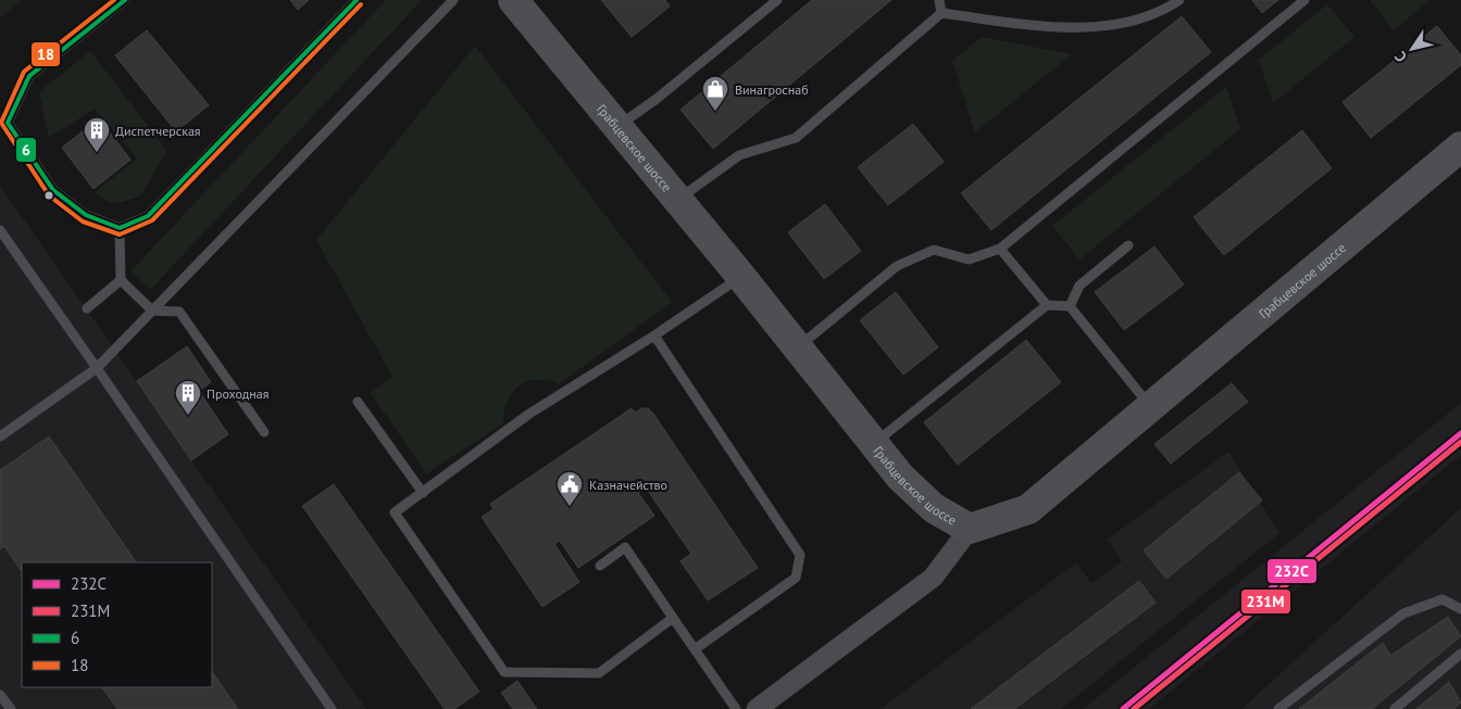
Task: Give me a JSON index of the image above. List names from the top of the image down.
{
  "streets": {
    "main road": ["Грабцевское шоссе"]
  },
  "places": {
    "shop": ["Винагроснаб"],
    "building": ["Диспетчерская", "Проходная"],
    "public building": ["Казначейство"]
  },
  "lines": [
    "transit line 6",
    "transit line 18",
    "transit line 232C",
    "transit line 231М"
  ],
  "legend": [
    "232C",
    "231М",
    "6",
    "18"
  ],
  "north": "bottom left"
}
